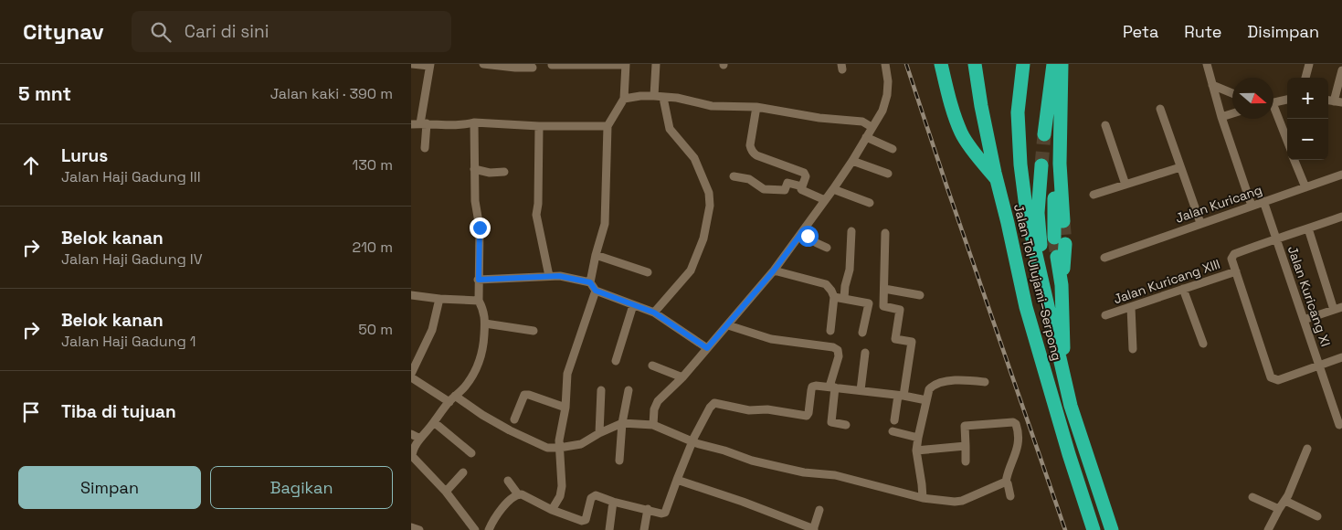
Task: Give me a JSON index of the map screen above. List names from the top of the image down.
{
  "streets": {
    "highway": ["Jalan Tol Ulujami–Serpong"],
    "street": ["Jalan Kuricang", "Jalan Kuricang XIII", "Jalan Kuricang XI"]
  },
  "crossings": [
    ["Jalan Kuricang", "Jalan Kuricang XI"]
  ],
  "north": "right",
  "page": {
    "header": "Citynav",
    "search": "Cari di sini",
    "nav": ["Peta", "Rute", "Disimpan"],
    "heading": ["5 mnt", "Jalan kaki · 390 m"],
    "map_buttons": ["+", "−"],
    "list": [
      ["Lurus", "Jalan Haji Gadung III", "130 m"],
      ["Belok kanan", "Jalan Haji Gadung IV", "210 m"],
      ["Belok kanan", "Jalan Haji Gadung 1", "50 m"],
      "Tiba di tujuan"
    ],
    "buttons": ["Simpan", "Bagikan"]
  }
}
